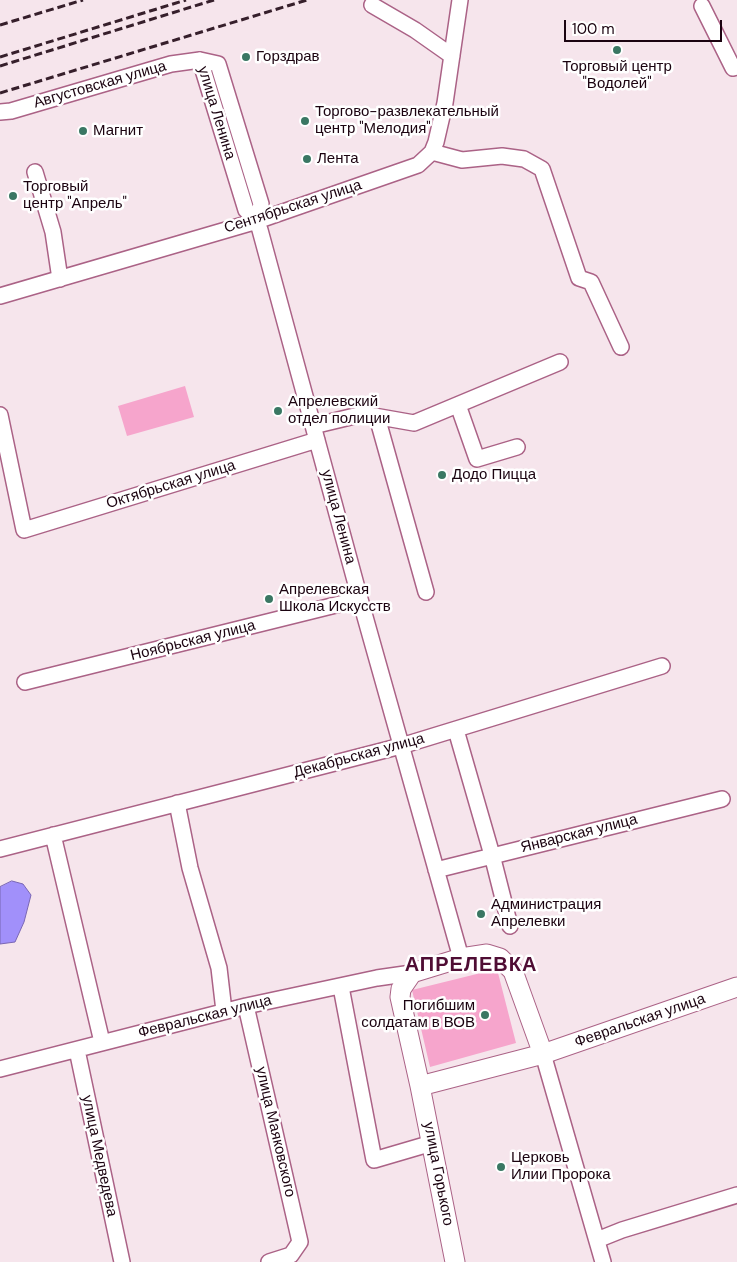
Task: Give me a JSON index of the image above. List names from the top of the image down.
{
  "streets": {
    "main road": ["Февральская улица", "улица Горького"],
    "street": [
      "Августовская улица",
      "улица Ленина",
      "Сентябрьская улица",
      "Октябрьская улица",
      "Ноябрьская улица",
      "Декабрьская улица",
      "Январская улица",
      "улица Маяковского",
      "улица Медведева"
    ]
  },
  "crossings": [
    ["Августовская улица", "улица Ленина"],
    ["улица Ленина", "Сентябрьская улица"],
    ["улица Ленина", "Октябрьская улица"],
    ["улица Ленина", "Ноябрьская улица"],
    ["улица Ленина", "Декабрьская улица"],
    ["улица Ленина", "Январская улица"],
    ["Февральская улица", "улица Маяковского"],
    ["Февральская улица", "улица Медведева"],
    ["Февральская улица", "улица Горького"]
  ],
  "districts": ["АПРЕЛЕВКА"],
  "places": [
    "Торговый центр \"Водолей\"",
    "Горздрав",
    "Торгово-развлекательный центр \"Мелодия\"",
    "Магнит",
    "Лента",
    "Торговый центр \"Апрель\"",
    "Апрелевский отдел полиции",
    "Додо Пицца",
    "Апрелевская Школа Искусств",
    "Администрация Апрелевки",
    "Погибшим солдатам в ВОВ",
    "Церковь Илии Пророка"
  ],
  "scale_bar": "100 m"
}
